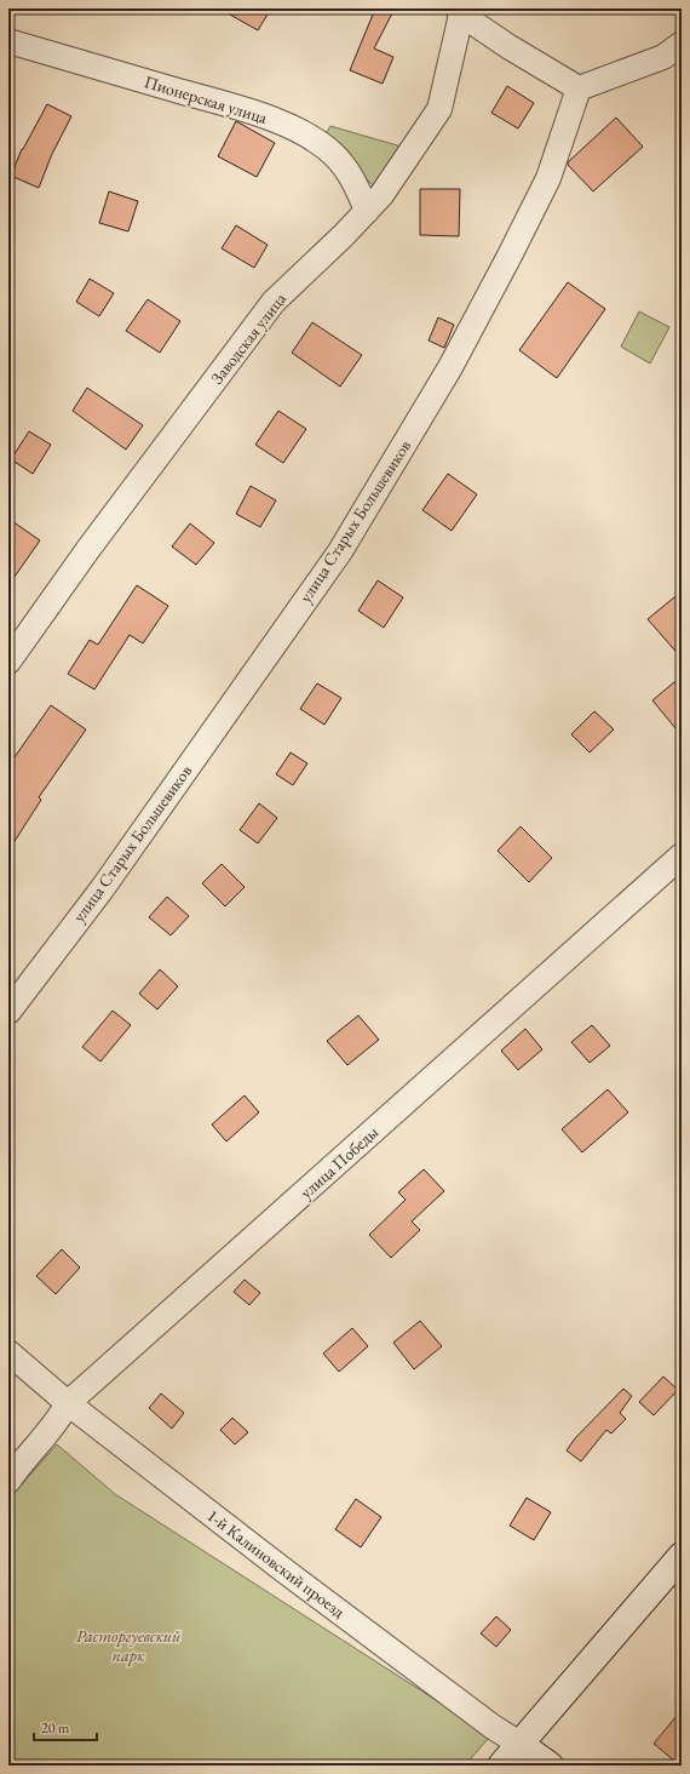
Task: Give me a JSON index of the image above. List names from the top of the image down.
{
  "streets": {
    "street": [
      "Пионерская улица",
      "Заводская улица",
      "улица Старых Большевиков",
      "улица Победы",
      "1-й Калиновский проезд"
    ]
  },
  "crossings": [
    ["Пионерская улица", "Заводская улица"],
    ["улица Победы", "1-й Калиновский проезд"]
  ],
  "parks": ["Расторгуевский парк"],
  "scale_bar": "20 m"
}
